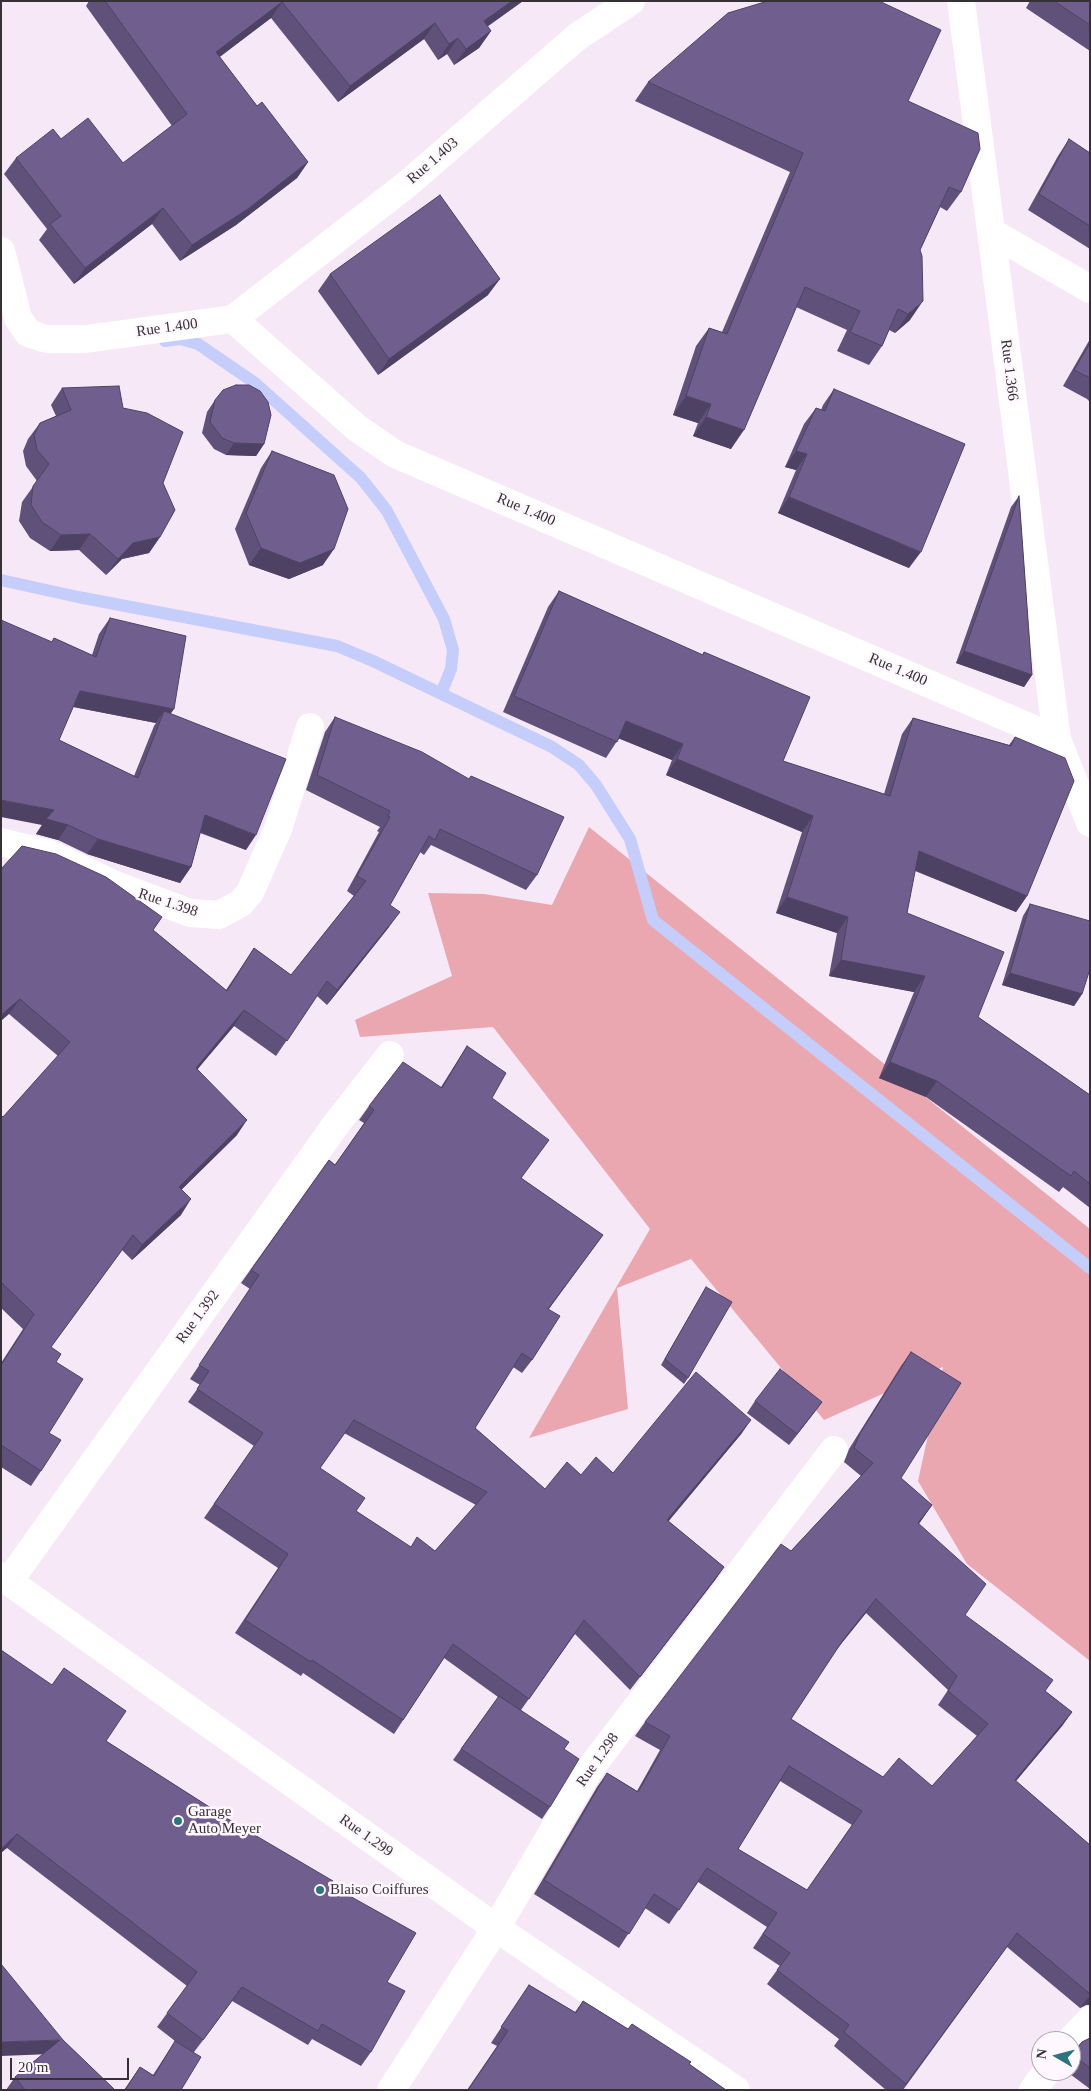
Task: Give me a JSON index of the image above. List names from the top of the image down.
{
  "streets": {
    "street": [
      "Rue 1.403",
      "Rue 1.400",
      "Rue 1.366",
      "Rue 1.398",
      "Rue 1.392",
      "Rue 1.298",
      "Rue 1.299"
    ]
  },
  "crossings": [
    ["Rue 1.403", "Rue 1.400"],
    ["Rue 1.400", "Rue 1.366"],
    ["Rue 1.392", "Rue 1.299"],
    ["Rue 1.298", "Rue 1.299"]
  ],
  "places": ["Garage Auto Meyer", "Blaiso Coiffures"],
  "scale_bar": "20 m",
  "north": "left"
}
